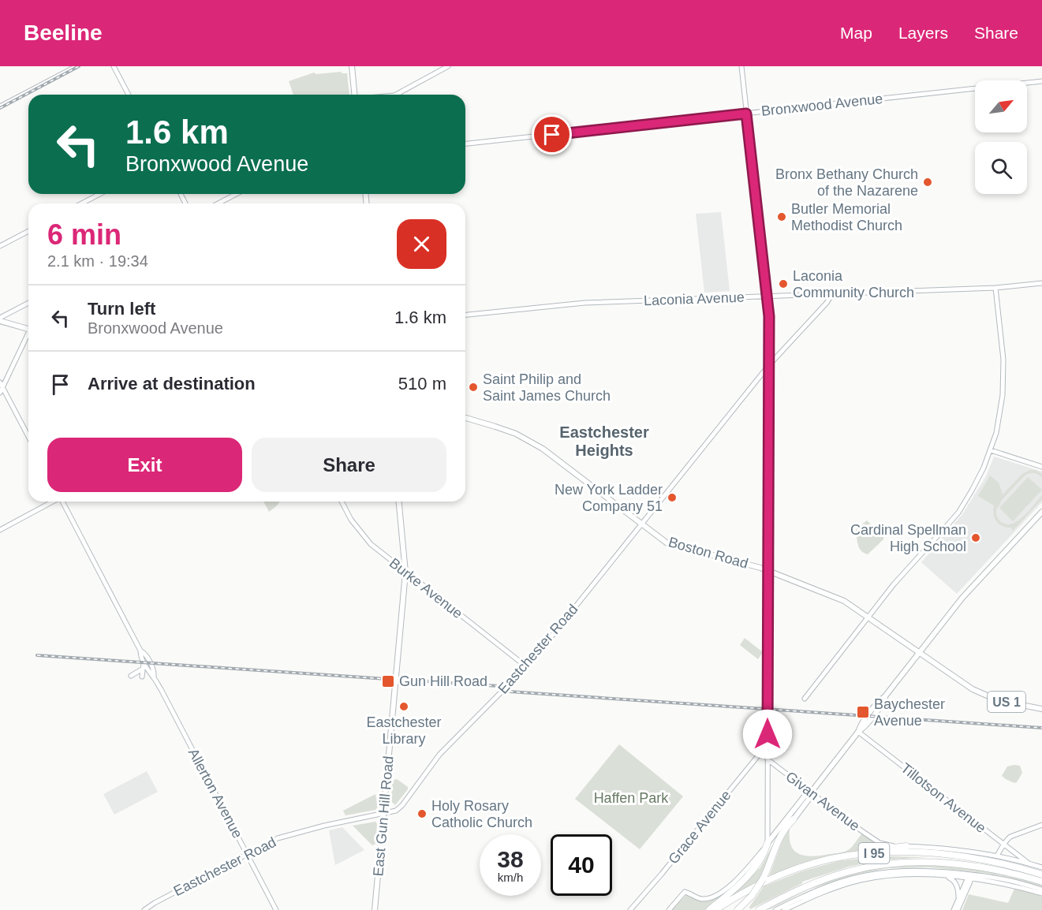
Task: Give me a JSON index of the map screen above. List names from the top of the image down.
{
  "streets": {
    "highway": ["I 95"],
    "main road": ["Boston Road", "US 1", "East Gun Hill Road"],
    "street": [
      "Bronxwood Avenue",
      "Laconia Avenue",
      "Burke Avenue",
      "Eastchester Road",
      "Allerton Avenue",
      "Tillotson Avenue",
      "Givan Avenue",
      "Grace Avenue"
    ]
  },
  "crossings": [
    ["Laconia Avenue", "Eastchester Road"],
    ["Boston Road", "Eastchester Road"],
    ["Burke Avenue", "Eastchester Road"],
    ["Burke Avenue", "East Gun Hill Road"],
    ["Eastchester Road", "Allerton Avenue"],
    ["Eastchester Road", "East Gun Hill Road"],
    ["Tillotson Avenue", "Givan Avenue"]
  ],
  "districts": ["Eastchester Heights"],
  "parks": ["Haffen Park"],
  "places": {
    "other": [
      "Bronx Bethany Church of the Nazarene",
      "Butler Memorial Methodist Church",
      "Laconia Community Church",
      "Saint Philip and Saint James Church",
      "New York Ladder Company 51",
      "Cardinal Spellman High School",
      "Eastchester Library",
      "Holy Rosary Catholic Church"
    ],
    "transit": ["Gun Hill Road", "Baychester Avenue"]
  },
  "north": "top right",
  "page": {
    "header": "Beeline",
    "nav": ["Map", "Layers", "Share"],
    "turn": ["1.6 km", "Bronxwood Avenue"],
    "heading": ["6 min", "2.1 km · 19:34"],
    "list": [
      {
        "name": "Turn left",
        "note": "Bronxwood Avenue",
        "value": "1.6 km"
      },
      {
        "name": "Arrive at destination",
        "value": "510 m"
      }
    ],
    "buttons": ["Exit", "Share"],
    "speed": "38 km/h",
    "limit": "40"
  }
}
